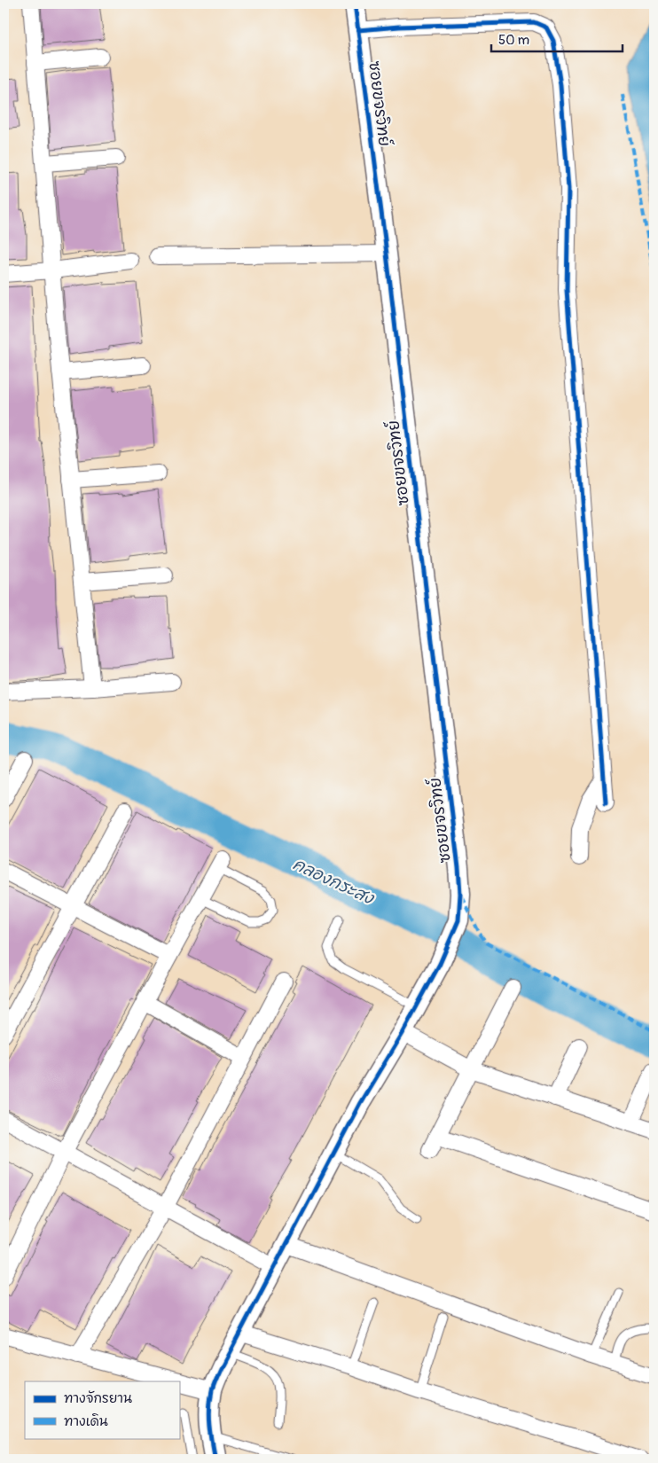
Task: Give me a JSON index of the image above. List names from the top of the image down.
{
  "streets": {
    "street": ["ซอยขจรวิทย์"]
  },
  "water": ["คลองกระสง"],
  "legend": ["ทางจักรยาน", "ทางเดิน"],
  "scale_bar": "50 m"
}
